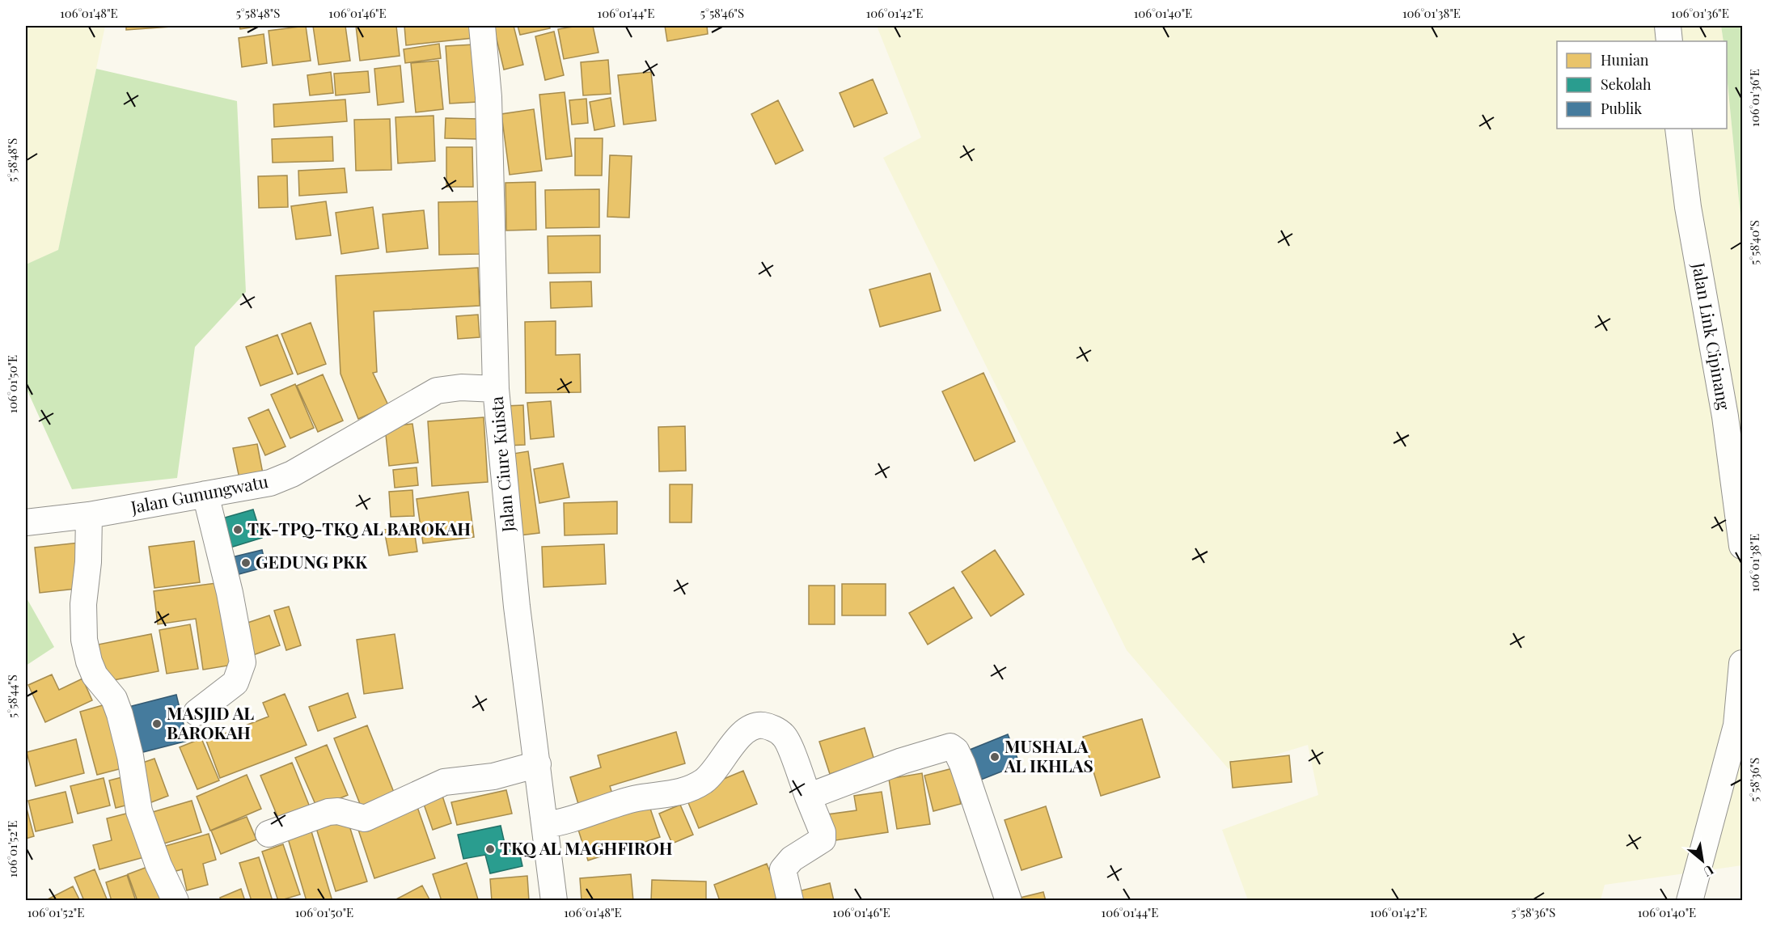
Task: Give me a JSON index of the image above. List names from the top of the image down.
{
  "streets": {
    "street": ["Jalan Link Cipinang", "Jalan Ciure Kuista", "Jalan Gunungwatu"]
  },
  "crossings": [
    ["Jalan Ciure Kuista", "Jalan Gunungwatu"]
  ],
  "places": [
    "TK-TPQ-TKQ AL BAROKAH",
    "GEDUNG PKK",
    "MASJID AL BAROKAH",
    "MUSHALA AL IKHLAS",
    "TKQ AL MAGHFIROH"
  ],
  "legend": ["Hunian", "Sekolah", "Publik"],
  "north": "bottom right",
  "coordinates": [
    "106°01'48\"E",
    "5°58'48\"S",
    "106°01'46\"E",
    "106°01'44\"E",
    "5°58'46\"S",
    "106°01'42\"E",
    "106°01'40\"E",
    "106°01'38\"E",
    "106°01'36\"E",
    "5°58'40\"S",
    "106°01'50\"E",
    "5°58'44\"S",
    "5°58'36\"S",
    "106°01'52\"E"
  ]
}
